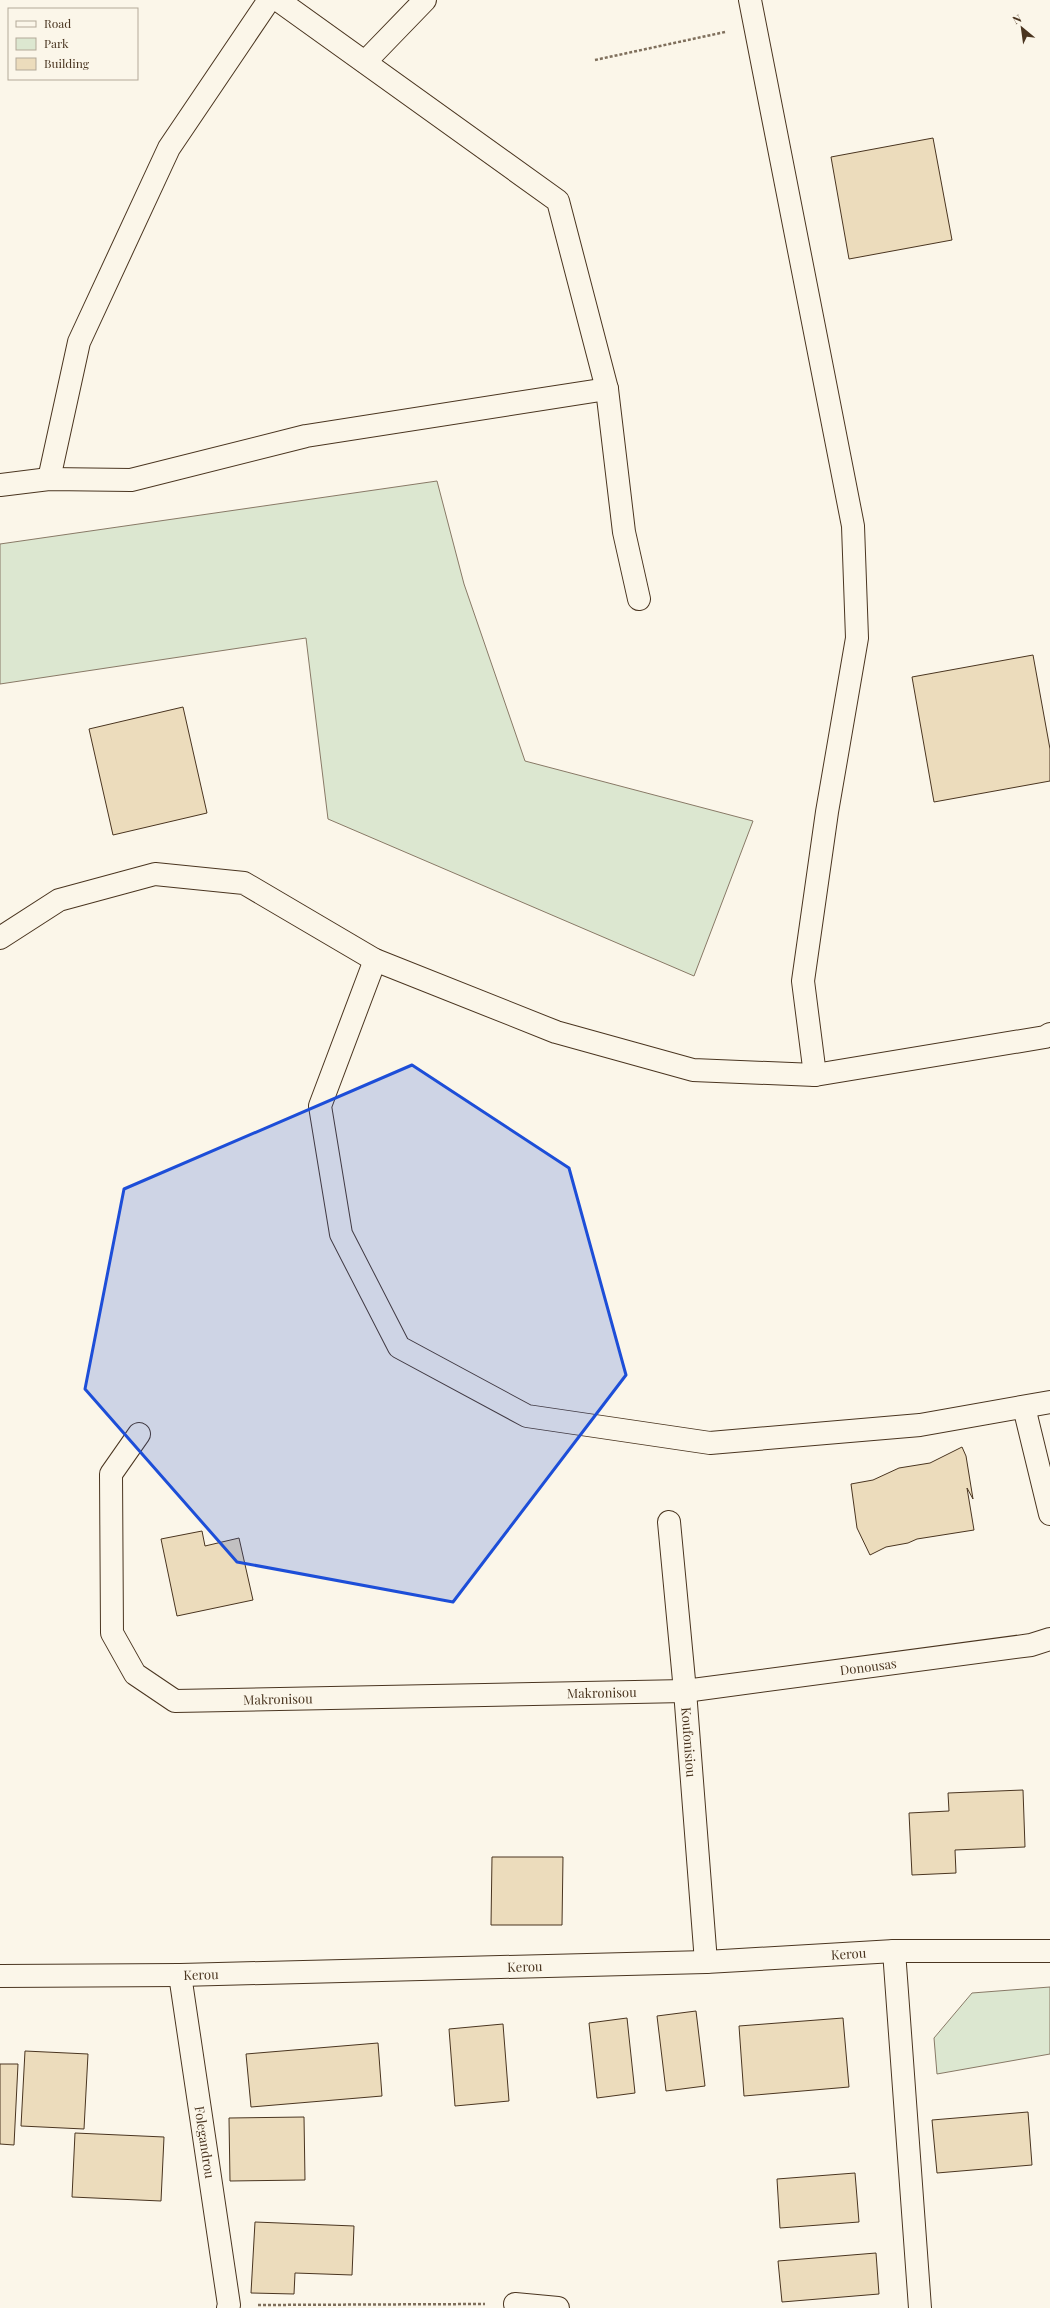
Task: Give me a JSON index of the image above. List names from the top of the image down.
{
  "streets": {
    "street": [
      "Donousas",
      "Makronisou",
      "Koufonisiou",
      "Kerou",
      "Folegandrou"
    ]
  },
  "crossings": [
    ["Donousas", "Makronisou"],
    ["Donousas", "Koufonisiou"],
    ["Makronisou", "Koufonisiou"],
    ["Koufonisiou", "Kerou"],
    ["Kerou", "Folegandrou"]
  ],
  "legend": ["Road", "Park", "Building"],
  "north": "top left"
}
